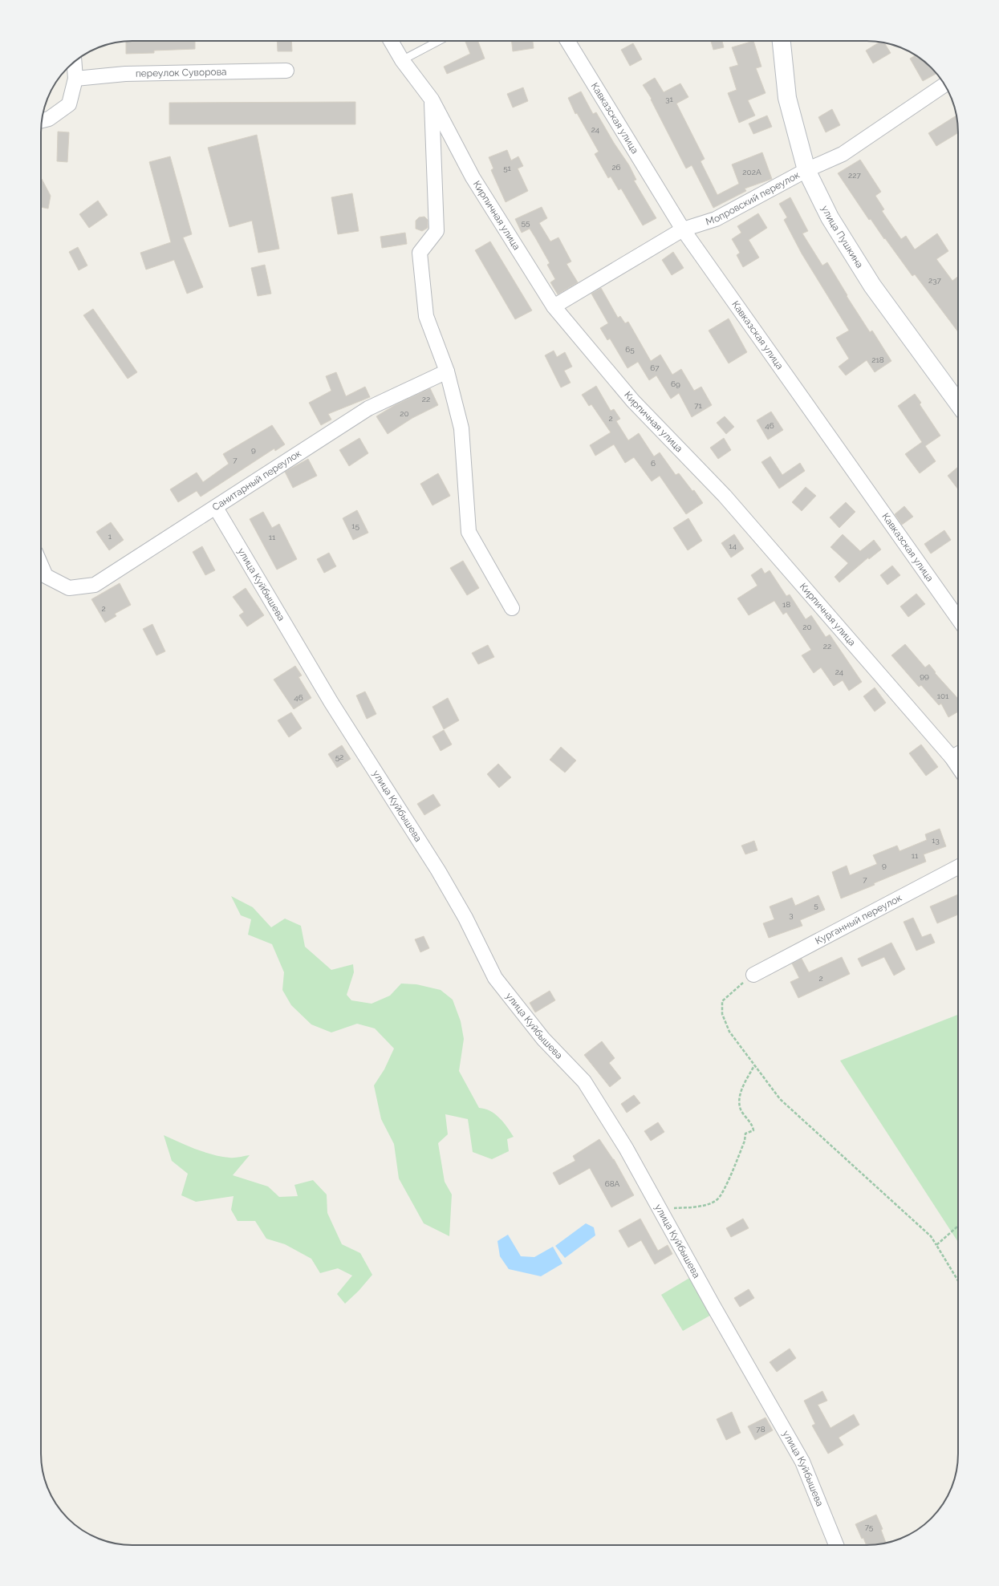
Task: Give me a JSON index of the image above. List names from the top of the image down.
{
  "streets": {
    "main road": ["улица Пушкина"],
    "street": [
      "переулок Суворова",
      "Кавказская улица",
      "Мопровский переулок",
      "Кирпичная улица",
      "Санитарный переулок",
      "улица Куйбышева",
      "Курганный переулок"
    ]
  },
  "crossings": [
    ["Кавказская улица", "Мопровский переулок"],
    ["Мопровский переулок", "Кирпичная улица"],
    ["Мопровский переулок", "улица Пушкина"],
    ["Санитарный переулок", "улица Куйбышева"]
  ],
  "house_numbers": [
    "31",
    "24",
    "26",
    "51",
    "202А",
    "227",
    "55",
    "237",
    "65",
    "218",
    "67",
    "69",
    "22",
    "71",
    "20",
    "2",
    "46",
    "9",
    "7",
    "6",
    "15",
    "1",
    "11",
    "14",
    "18",
    "2",
    "20",
    "22",
    "24",
    "99",
    "101",
    "46",
    "52",
    "13",
    "11",
    "9",
    "7",
    "5",
    "3",
    "2",
    "68А",
    "78",
    "75"
  ]
}
